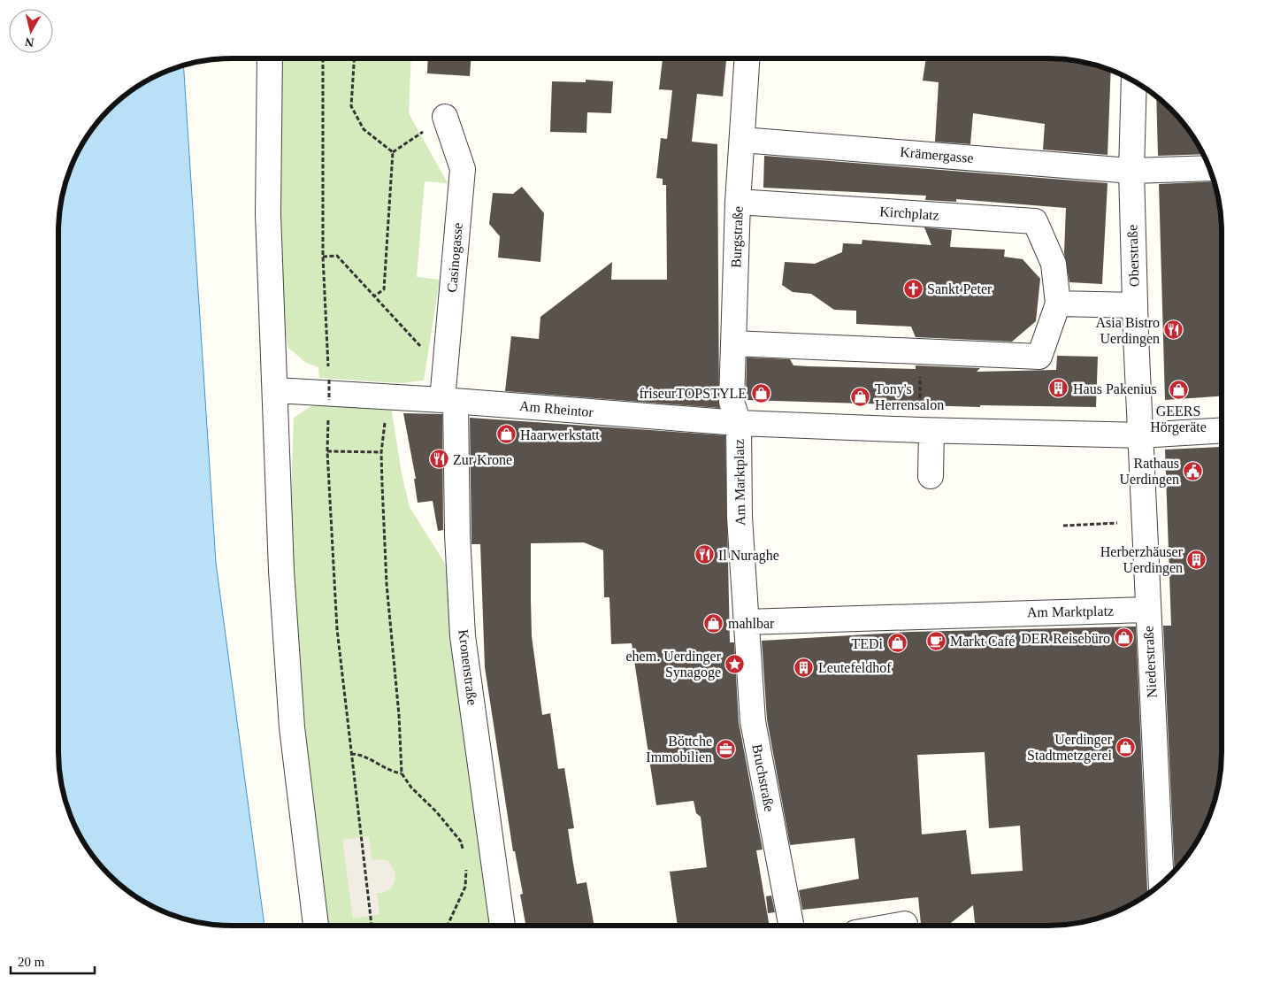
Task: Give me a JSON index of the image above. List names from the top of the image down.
{
  "streets": {
    "street": [
      "Krämergasse",
      "Kirchplatz",
      "Burgstraße",
      "Oberstraße",
      "Casinogasse",
      "Am Rheintor",
      "Am Marktplatz",
      "Niederstraße",
      "Kronenstraße",
      "Bruchstraße"
    ]
  },
  "crossings": [
    ["Krämergasse", "Burgstraße"],
    ["Krämergasse", "Oberstraße"],
    ["Kirchplatz", "Burgstraße"],
    ["Burgstraße", "Am Rheintor"],
    ["Burgstraße", "Am Marktplatz"],
    ["Oberstraße", "Am Marktplatz"],
    ["Oberstraße", "Niederstraße"],
    ["Casinogasse", "Am Rheintor"],
    ["Casinogasse", "Kronenstraße"],
    ["Am Rheintor", "Am Marktplatz"],
    ["Am Rheintor", "Kronenstraße"],
    ["Am Marktplatz", "Niederstraße"],
    ["Am Marktplatz", "Bruchstraße"]
  ],
  "places": {
    "church": ["Sankt Peter"],
    "restaurant": ["Asia Bistro Uerdingen", "Zur Krone", "Il Nuraghe"],
    "building": ["Haus Pakenius", "Herberzhäuser Uerdingen", "Leutefeldhof"],
    "shop": [
      "GEERS Hörgeräte",
      "friseurTOPSTYLE",
      "Tony's Herrensalon",
      "Haarwerkstatt",
      "mahlbar",
      "DER Reisebüro",
      "TEDi",
      "Uerdinger Stadtmetzgerei"
    ],
    "public building": ["Rathaus Uerdingen"],
    "cafe": ["Markt Café"],
    "place": ["ehem. Uerdinger Synagoge"],
    "office": ["Böttche Immobilien"]
  },
  "scale_bar": "20 m",
  "north": "bottom"
}
